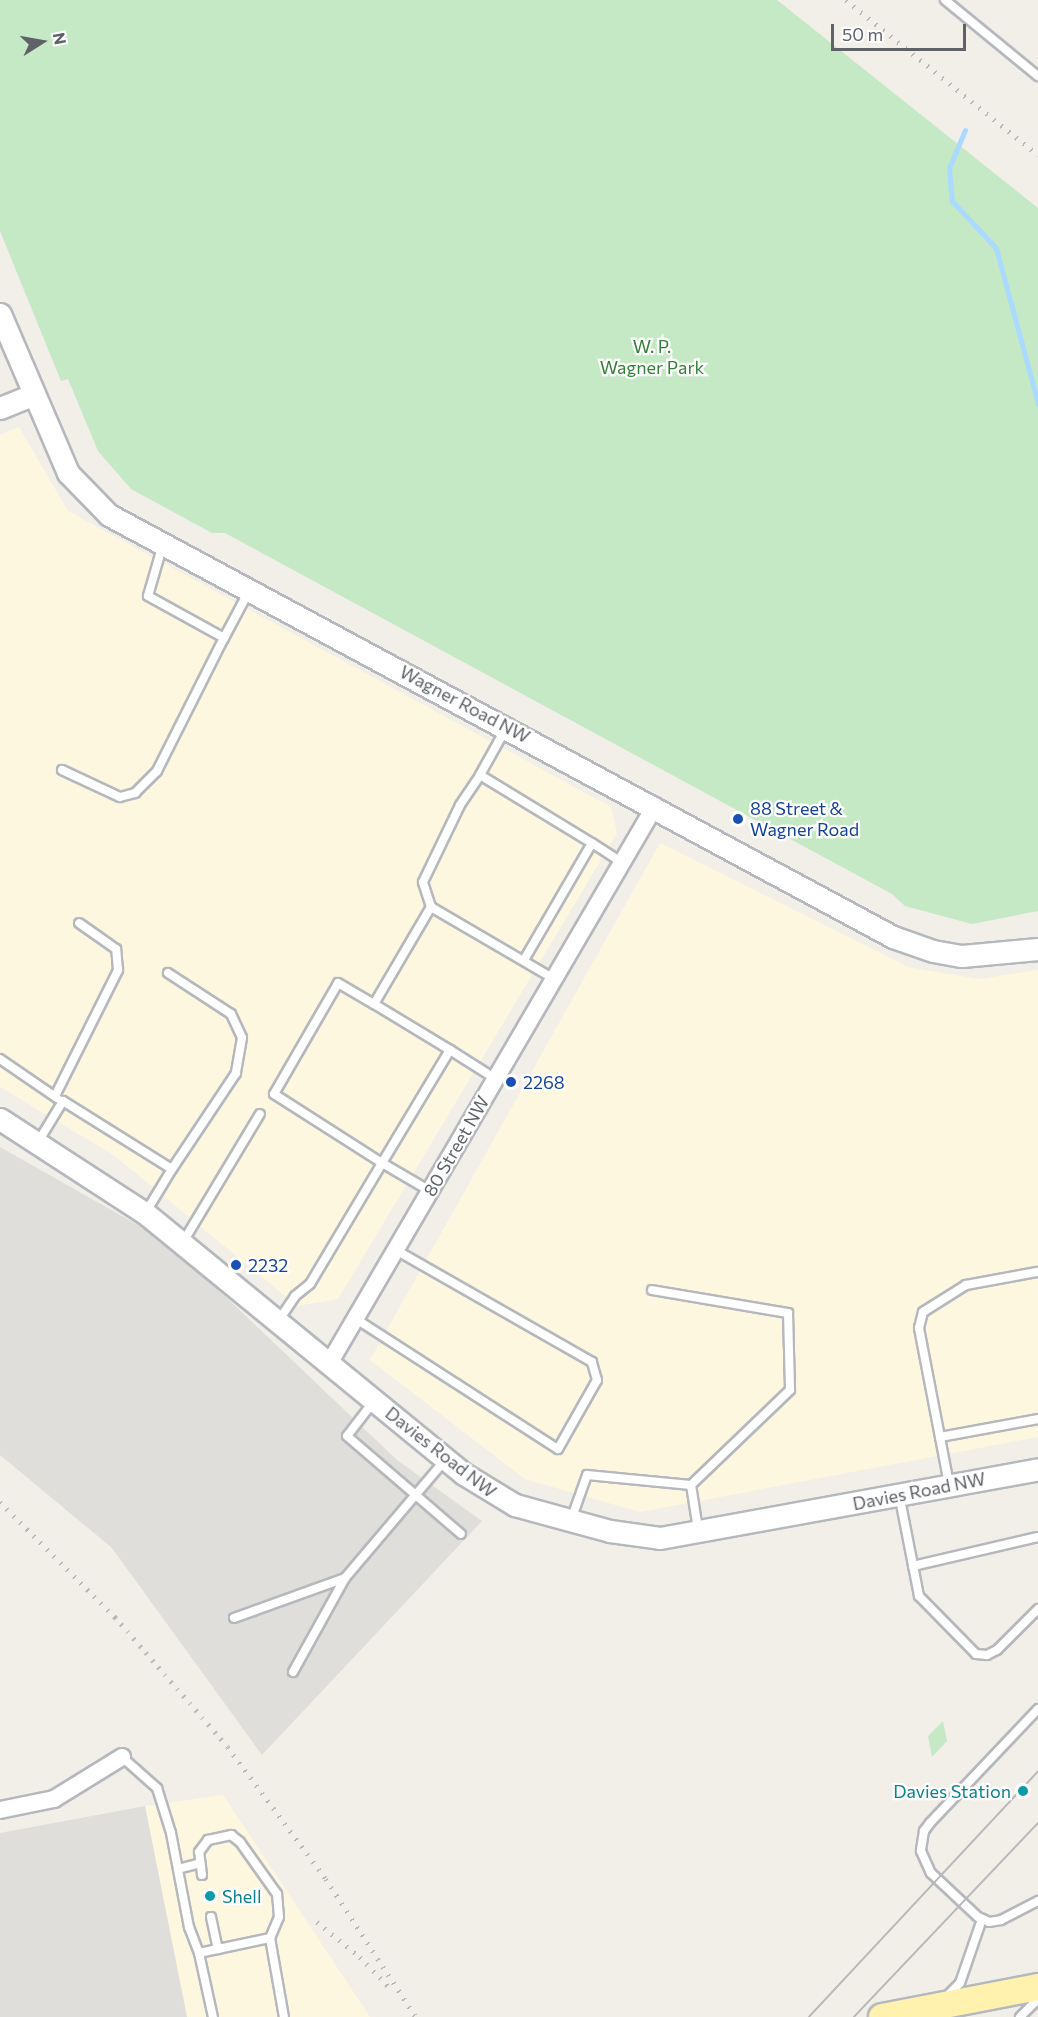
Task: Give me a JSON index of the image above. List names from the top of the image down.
{
  "streets": {
    "street": ["Wagner Road NW", "80 Street NW", "Davies Road NW"]
  },
  "crossings": [
    ["Wagner Road NW", "80 Street NW"],
    ["80 Street NW", "Davies Road NW"]
  ],
  "parks": ["W. P. Wagner Park"],
  "places": [
    "88 Street & Wagner Road",
    "2268",
    "2232",
    "Davies Station",
    "Shell"
  ],
  "scale_bar": "50 m",
  "north": "right"
}
